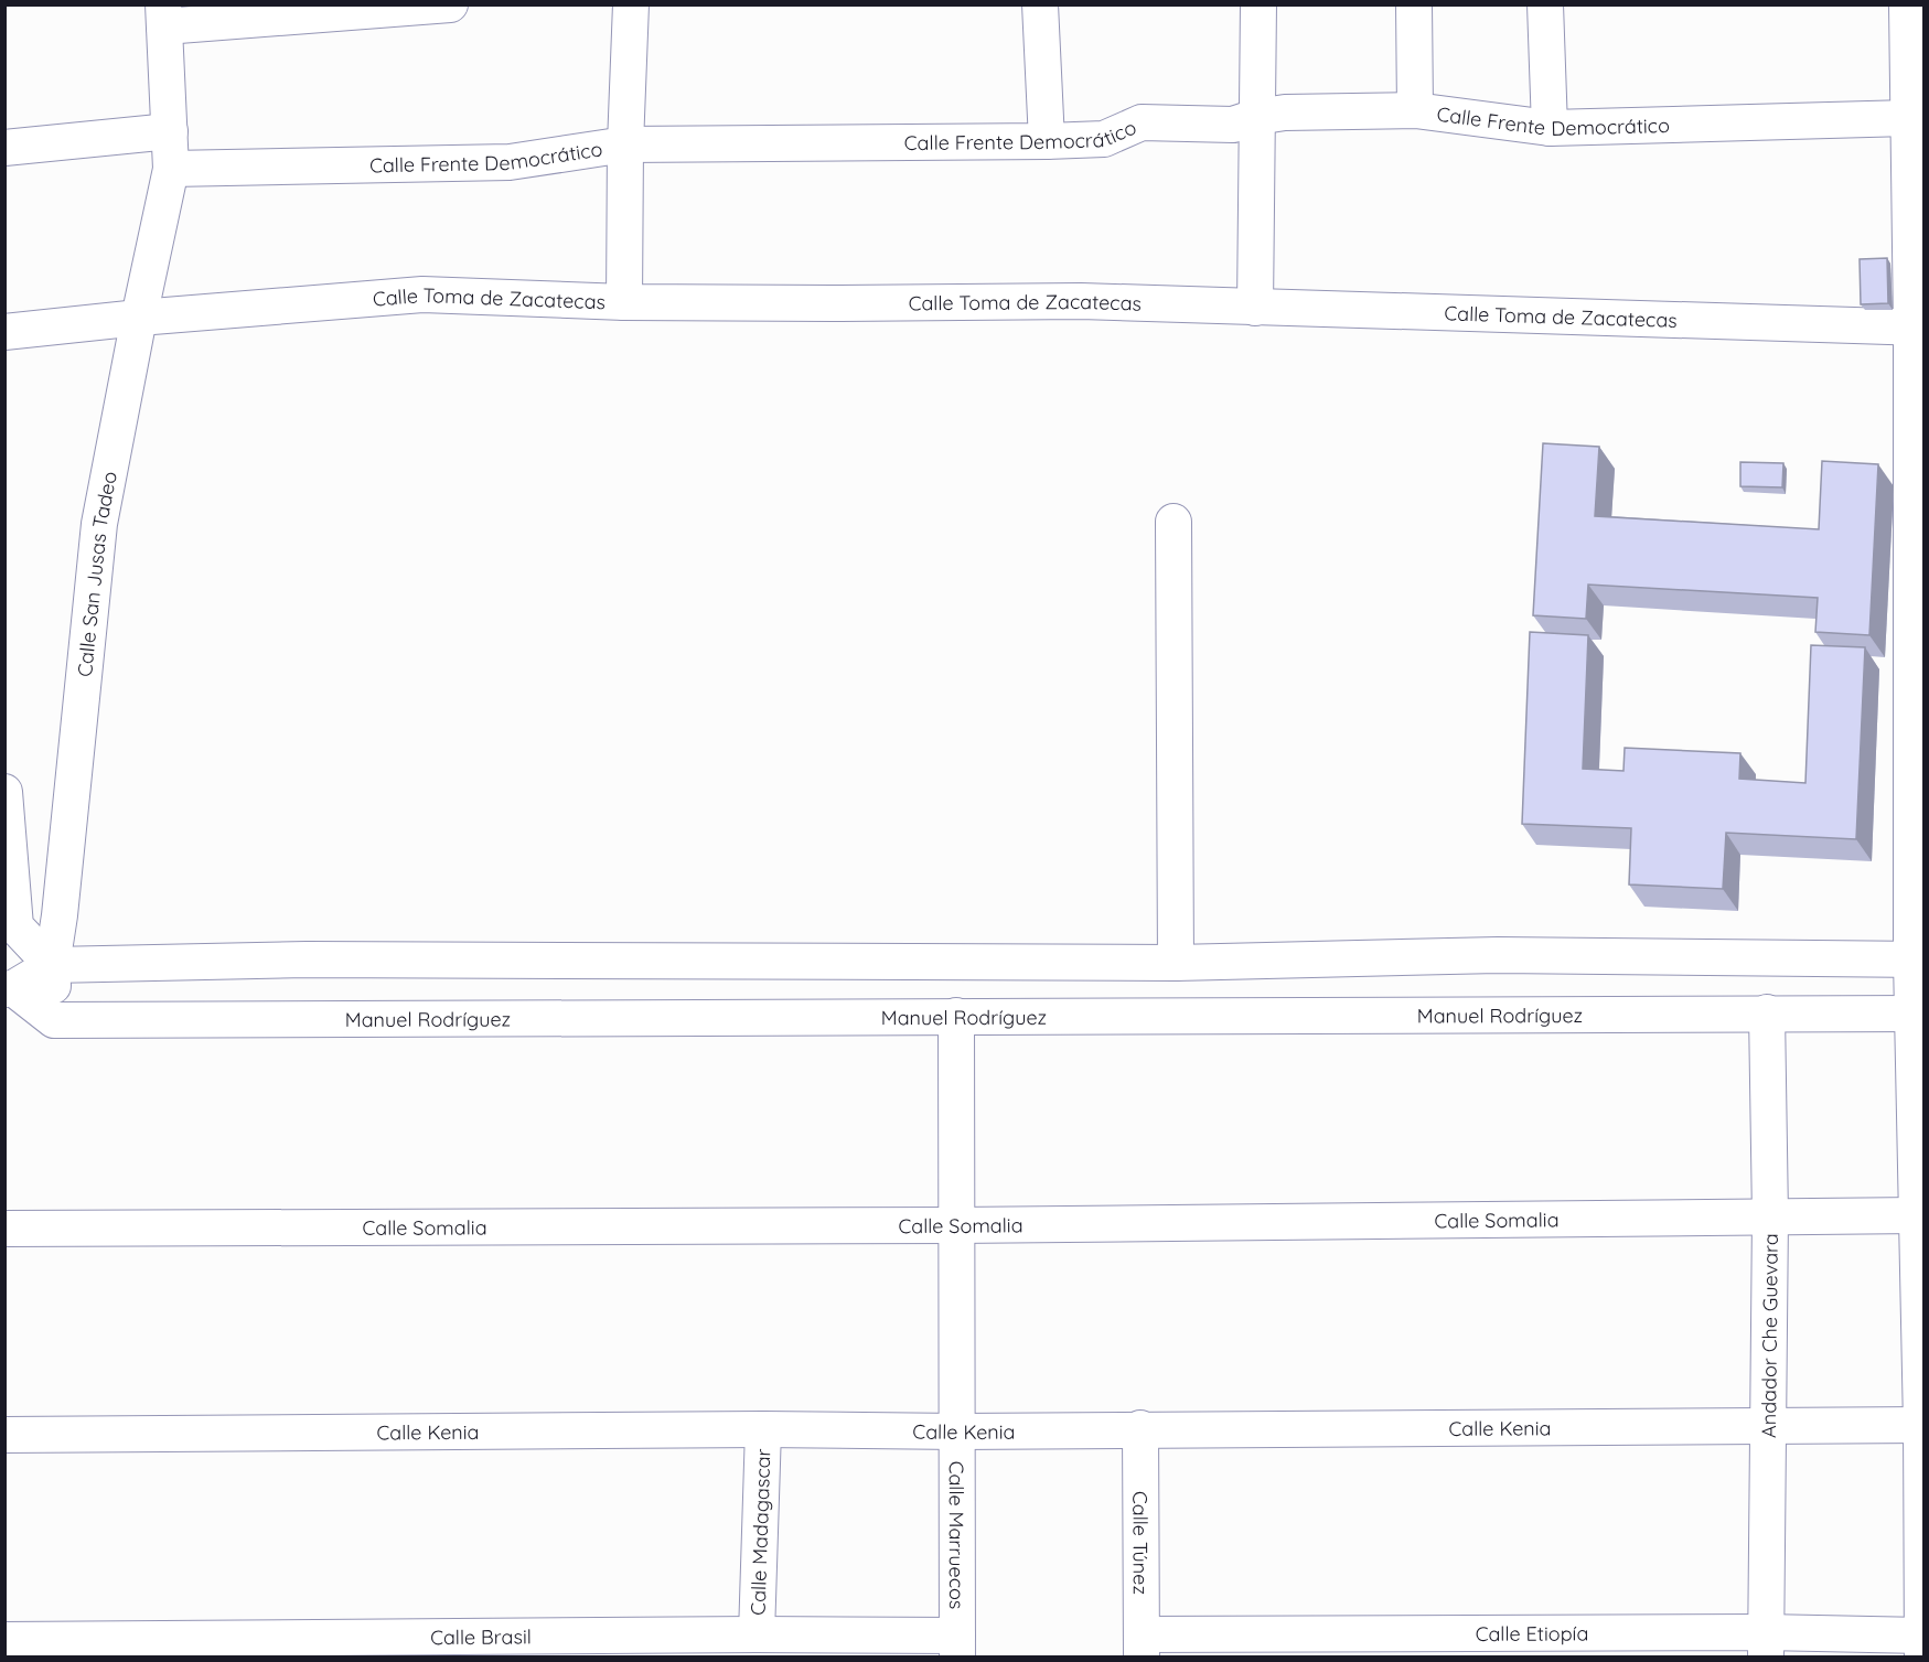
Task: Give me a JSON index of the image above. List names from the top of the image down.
{
  "streets": {
    "street": [
      "Calle Frente Democrático",
      "Calle Toma de Zacatecas",
      "Calle San Jusas Tadeo",
      "Manuel Rodríguez",
      "Calle Somalia",
      "Andador Che Guevara",
      "Calle Kenia",
      "Calle Madagascar",
      "Calle Marruecos",
      "Calle Túnez",
      "Calle Etiopía",
      "Calle Brasil"
    ]
  },
  "crossings": [
    ["Calle Frente Democrático", "Calle San Jusas Tadeo"],
    ["Calle Toma de Zacatecas", "Calle San Jusas Tadeo"],
    ["Calle San Jusas Tadeo", "Manuel Rodríguez"],
    ["Manuel Rodríguez", "Andador Che Guevara"],
    ["Manuel Rodríguez", "Calle Marruecos"],
    ["Calle Somalia", "Andador Che Guevara"],
    ["Calle Somalia", "Calle Marruecos"],
    ["Andador Che Guevara", "Calle Kenia"],
    ["Andador Che Guevara", "Calle Etiopía"],
    ["Calle Kenia", "Calle Madagascar"],
    ["Calle Kenia", "Calle Marruecos"],
    ["Calle Kenia", "Calle Túnez"],
    ["Calle Madagascar", "Calle Brasil"],
    ["Calle Marruecos", "Calle Brasil"],
    ["Calle Túnez", "Calle Etiopía"]
  ]
}
